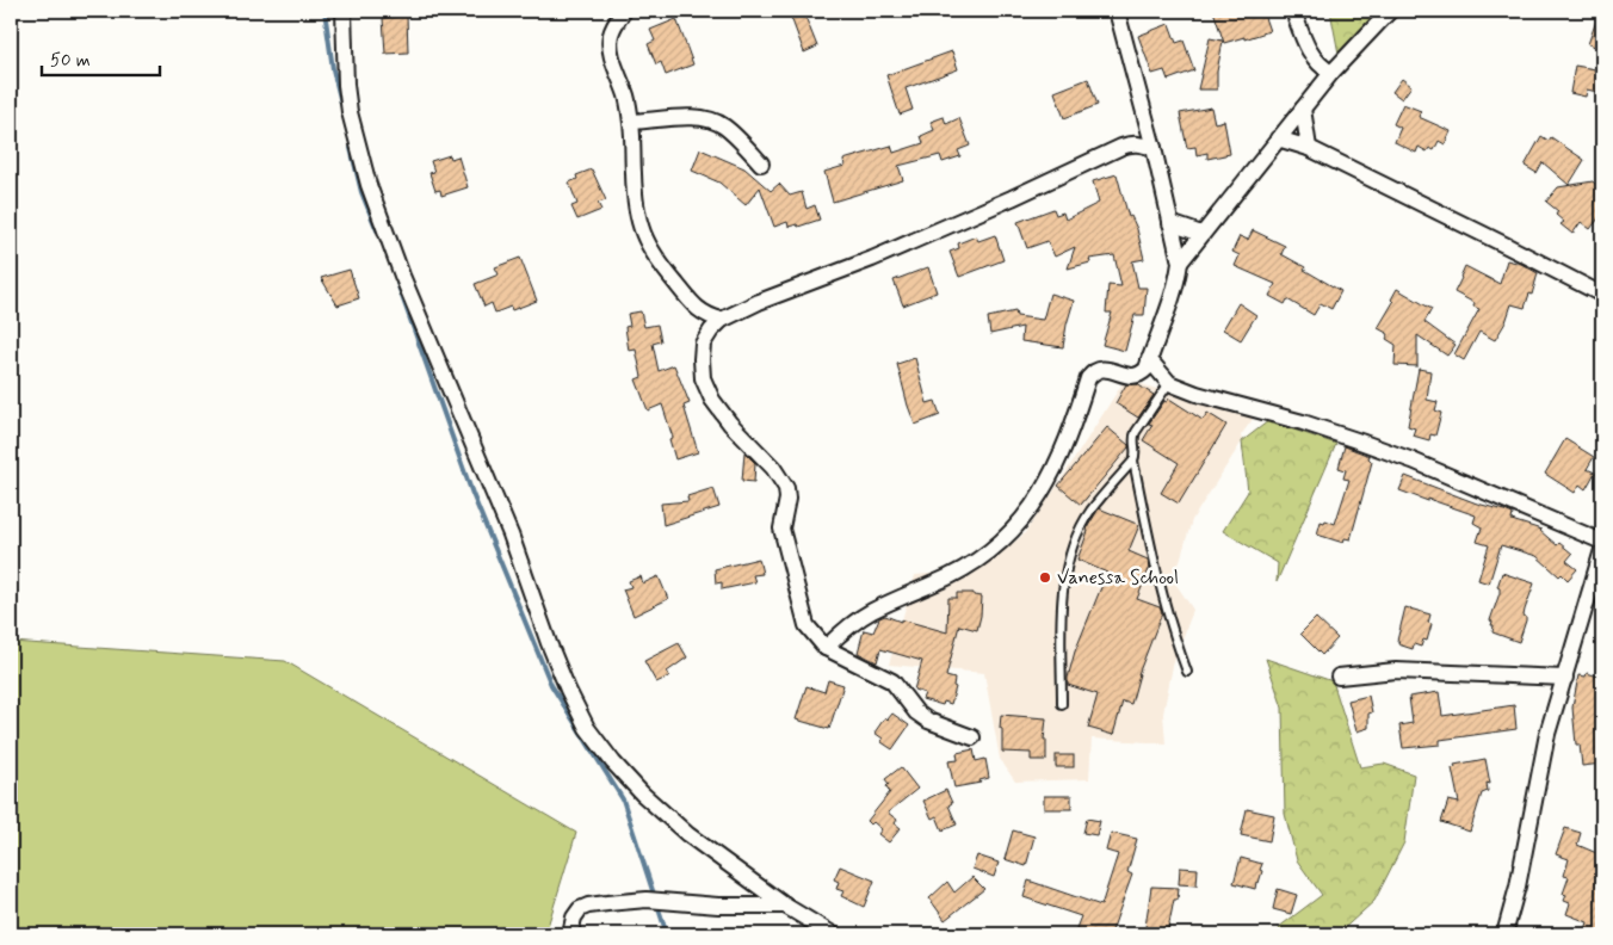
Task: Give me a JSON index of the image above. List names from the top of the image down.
{
  "places": ["Vanessa School"],
  "scale_bar": "50 m"
}
